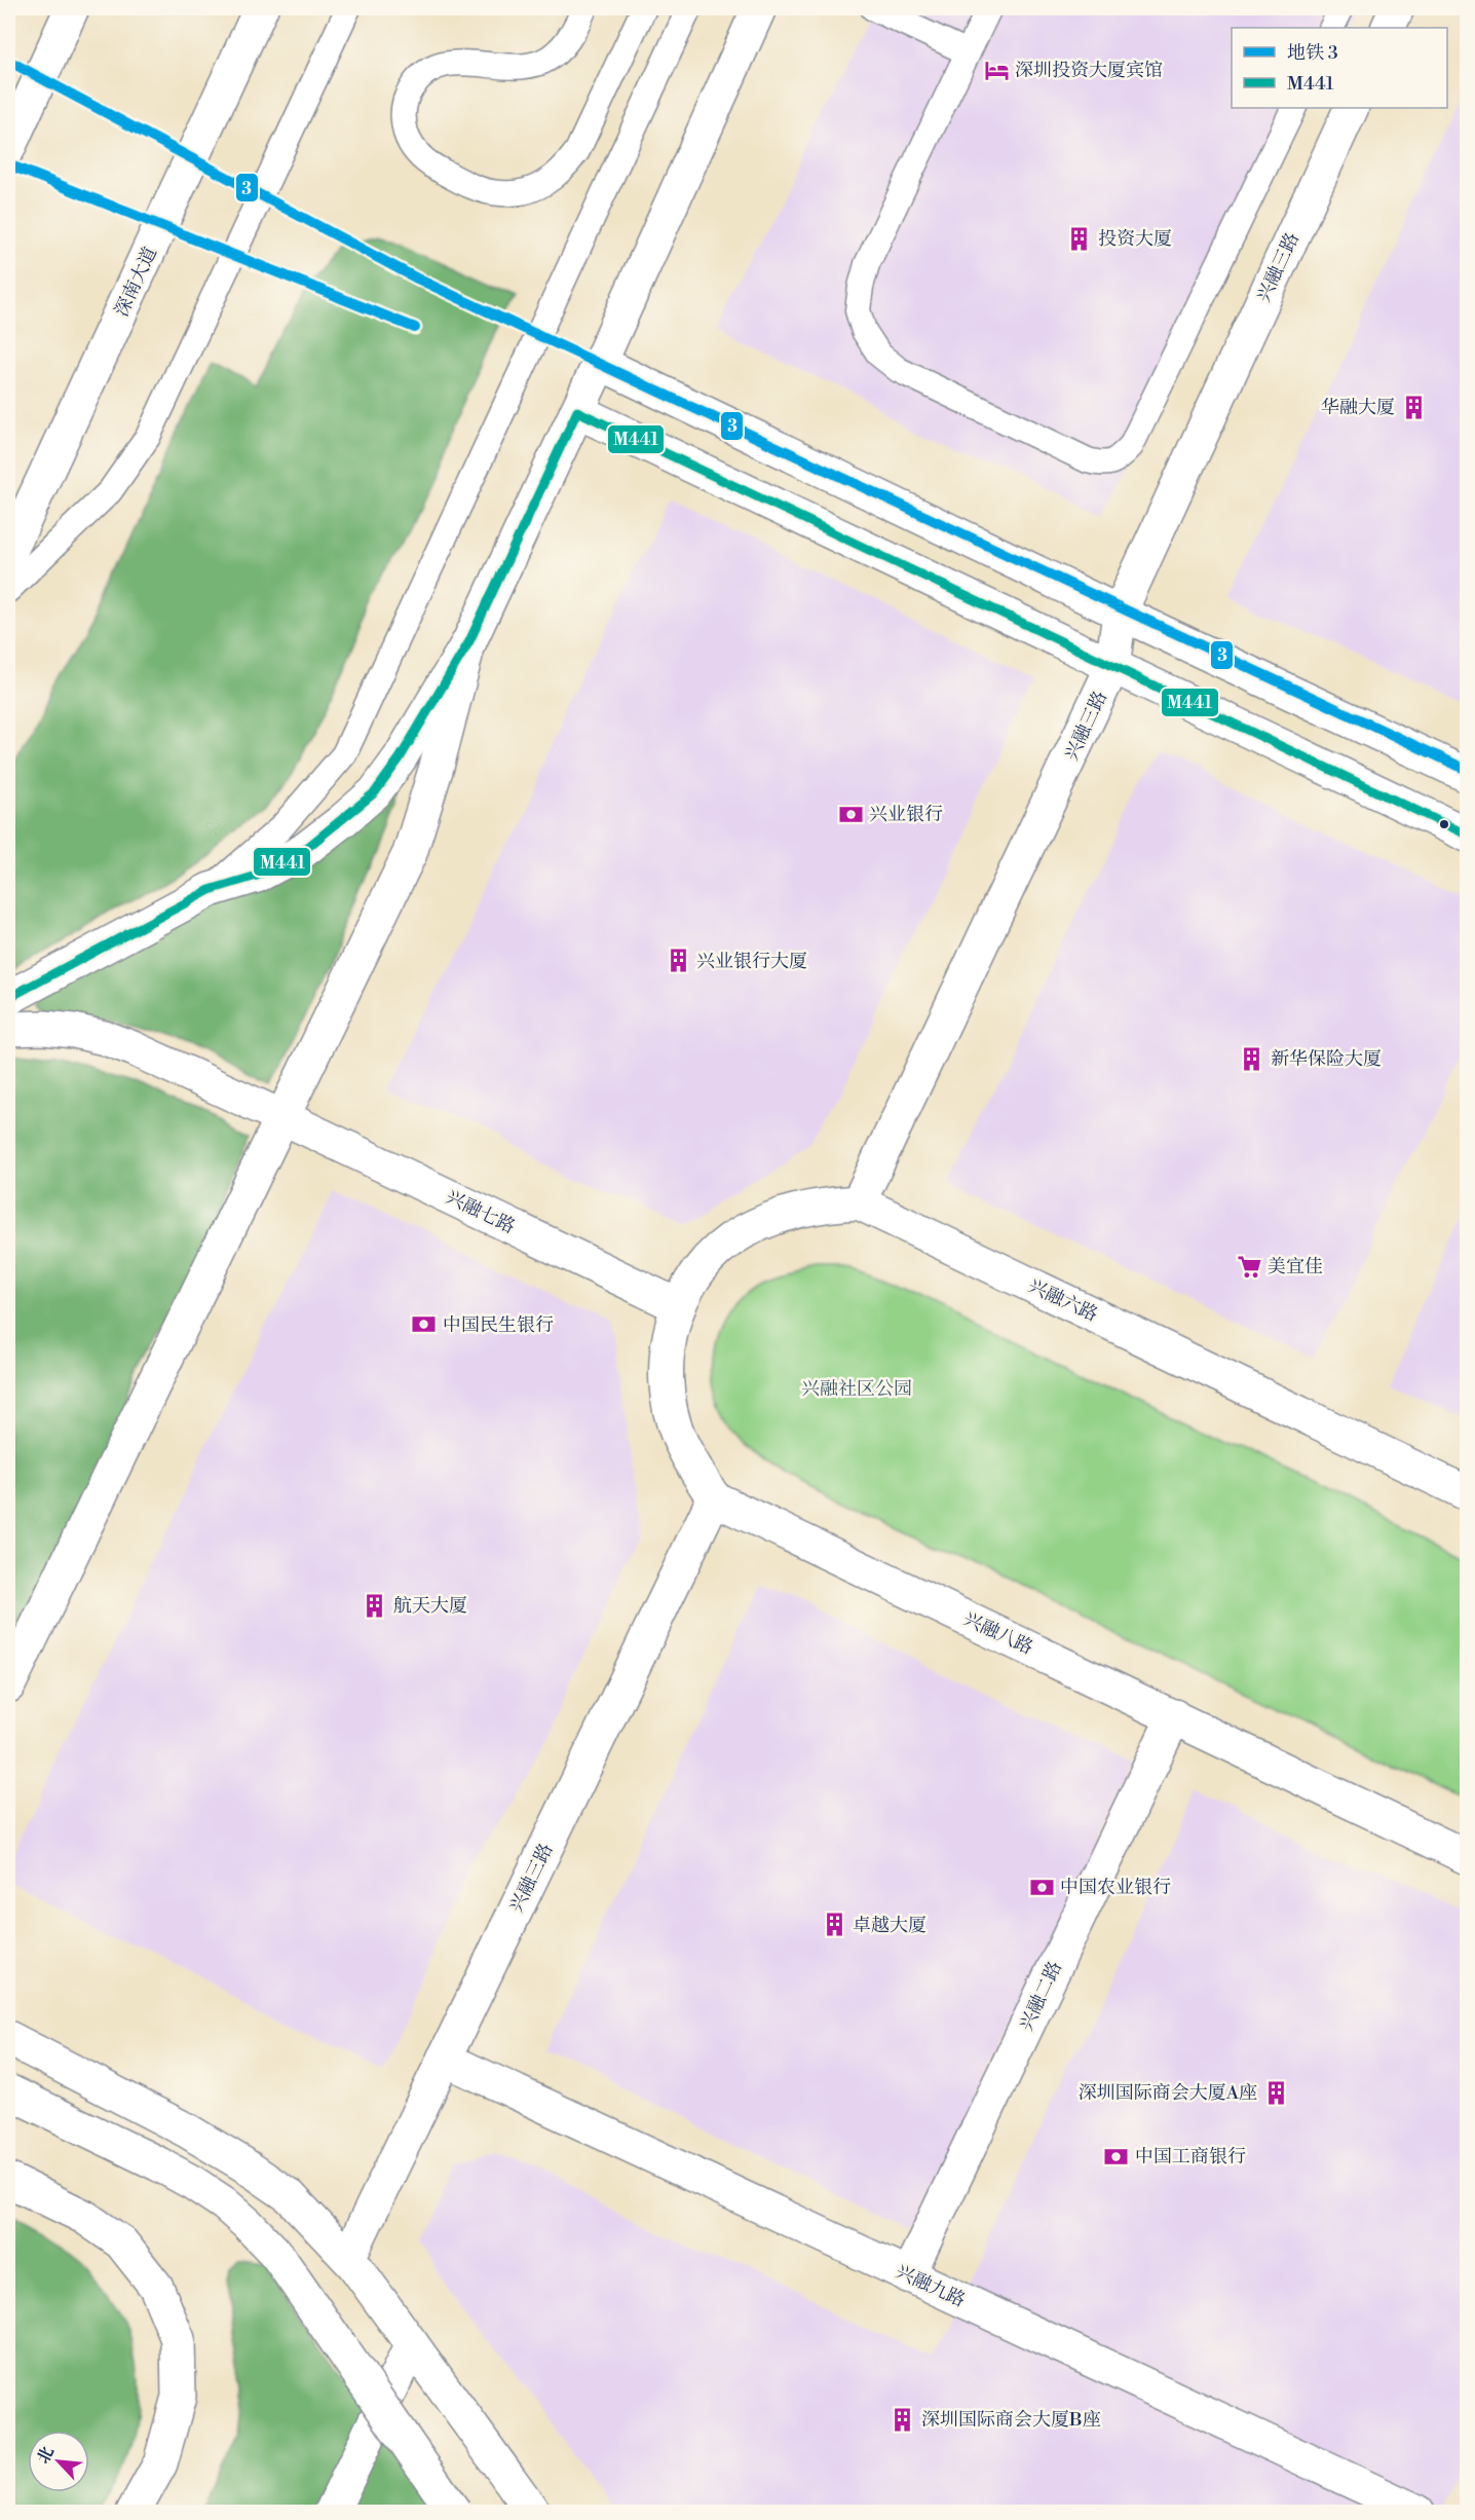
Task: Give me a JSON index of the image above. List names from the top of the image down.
{
  "streets": {
    "street": [
      "兴融三路",
      "深南大道",
      "兴融七路",
      "兴融六路",
      "兴融八路",
      "兴融二路",
      "兴融九路"
    ]
  },
  "crossings": [
    ["兴融三路", "兴融六路"],
    ["兴融三路", "兴融八路"],
    ["兴融三路", "兴融九路"],
    ["兴融七路", "兴融六路"],
    ["兴融八路", "兴融二路"],
    ["兴融二路", "兴融九路"]
  ],
  "parks": ["兴融社区公园"],
  "places": {
    "hotel": ["深圳投资大厦宾馆"],
    "building": [
      "投资大厦",
      "华融大厦",
      "兴业银行大厦",
      "新华保险大厦",
      "航天大厦",
      "卓越大厦",
      "深圳国际商会大厦A座",
      "深圳国际商会大厦B座"
    ],
    "bank": [
      "兴业银行",
      "中国民生银行",
      "中国农业银行",
      "中国工商银行"
    ],
    "supermarket": ["美宜佳"]
  },
  "lines": ["metro line 3", "transit line M441"],
  "legend": ["地铁 3", "M441"],
  "north": "top left"
}
